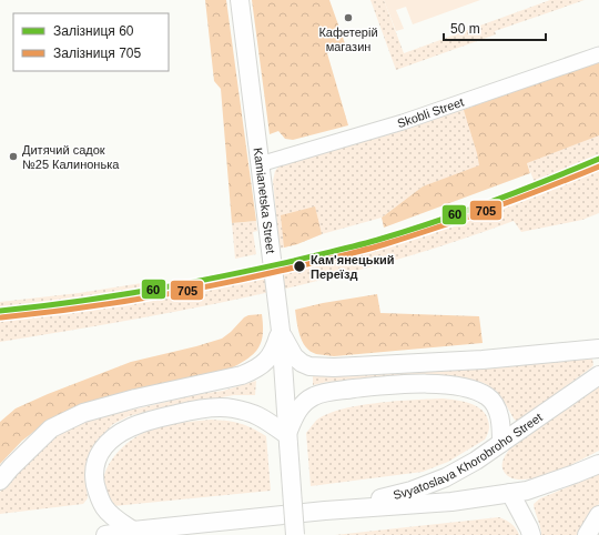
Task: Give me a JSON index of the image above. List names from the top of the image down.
{
  "streets": {
    "main road": ["Kamianetska Street", "Svyatoslava Khorobroho Street"],
    "street": ["Skobli Street"]
  },
  "crossings": [
    ["Skobli Street", "Kamianetska Street"]
  ],
  "places": ["Кафетерій магазин", "Дитячий садок №25 Калинонька", "Кам'янецький Переїзд"],
  "lines": ["rail line 60", "rail line 705"],
  "legend": ["Залізниця 60", "Залізниця 705"],
  "scale_bar": "50 m"
}
